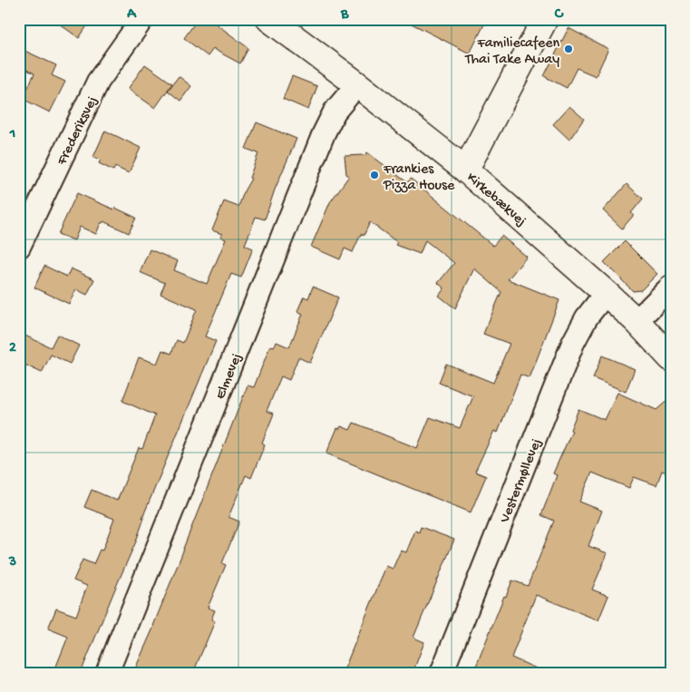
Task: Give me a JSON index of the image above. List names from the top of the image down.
{
  "streets": {
    "street": [
      "Frederiksvej",
      "Kirkebækvej",
      "Elmevej",
      "Vestermøllevej"
    ]
  },
  "crossings": [
    ["Kirkebækvej", "Elmevej"],
    ["Kirkebækvej", "Vestermøllevej"]
  ],
  "places": ["Familiecafeen Thai Take Away", "Frankies Pizza House"],
  "grid": {
    "columns": ["A", "B", "C"],
    "rows": ["1", "2", "3"]
  }
}
